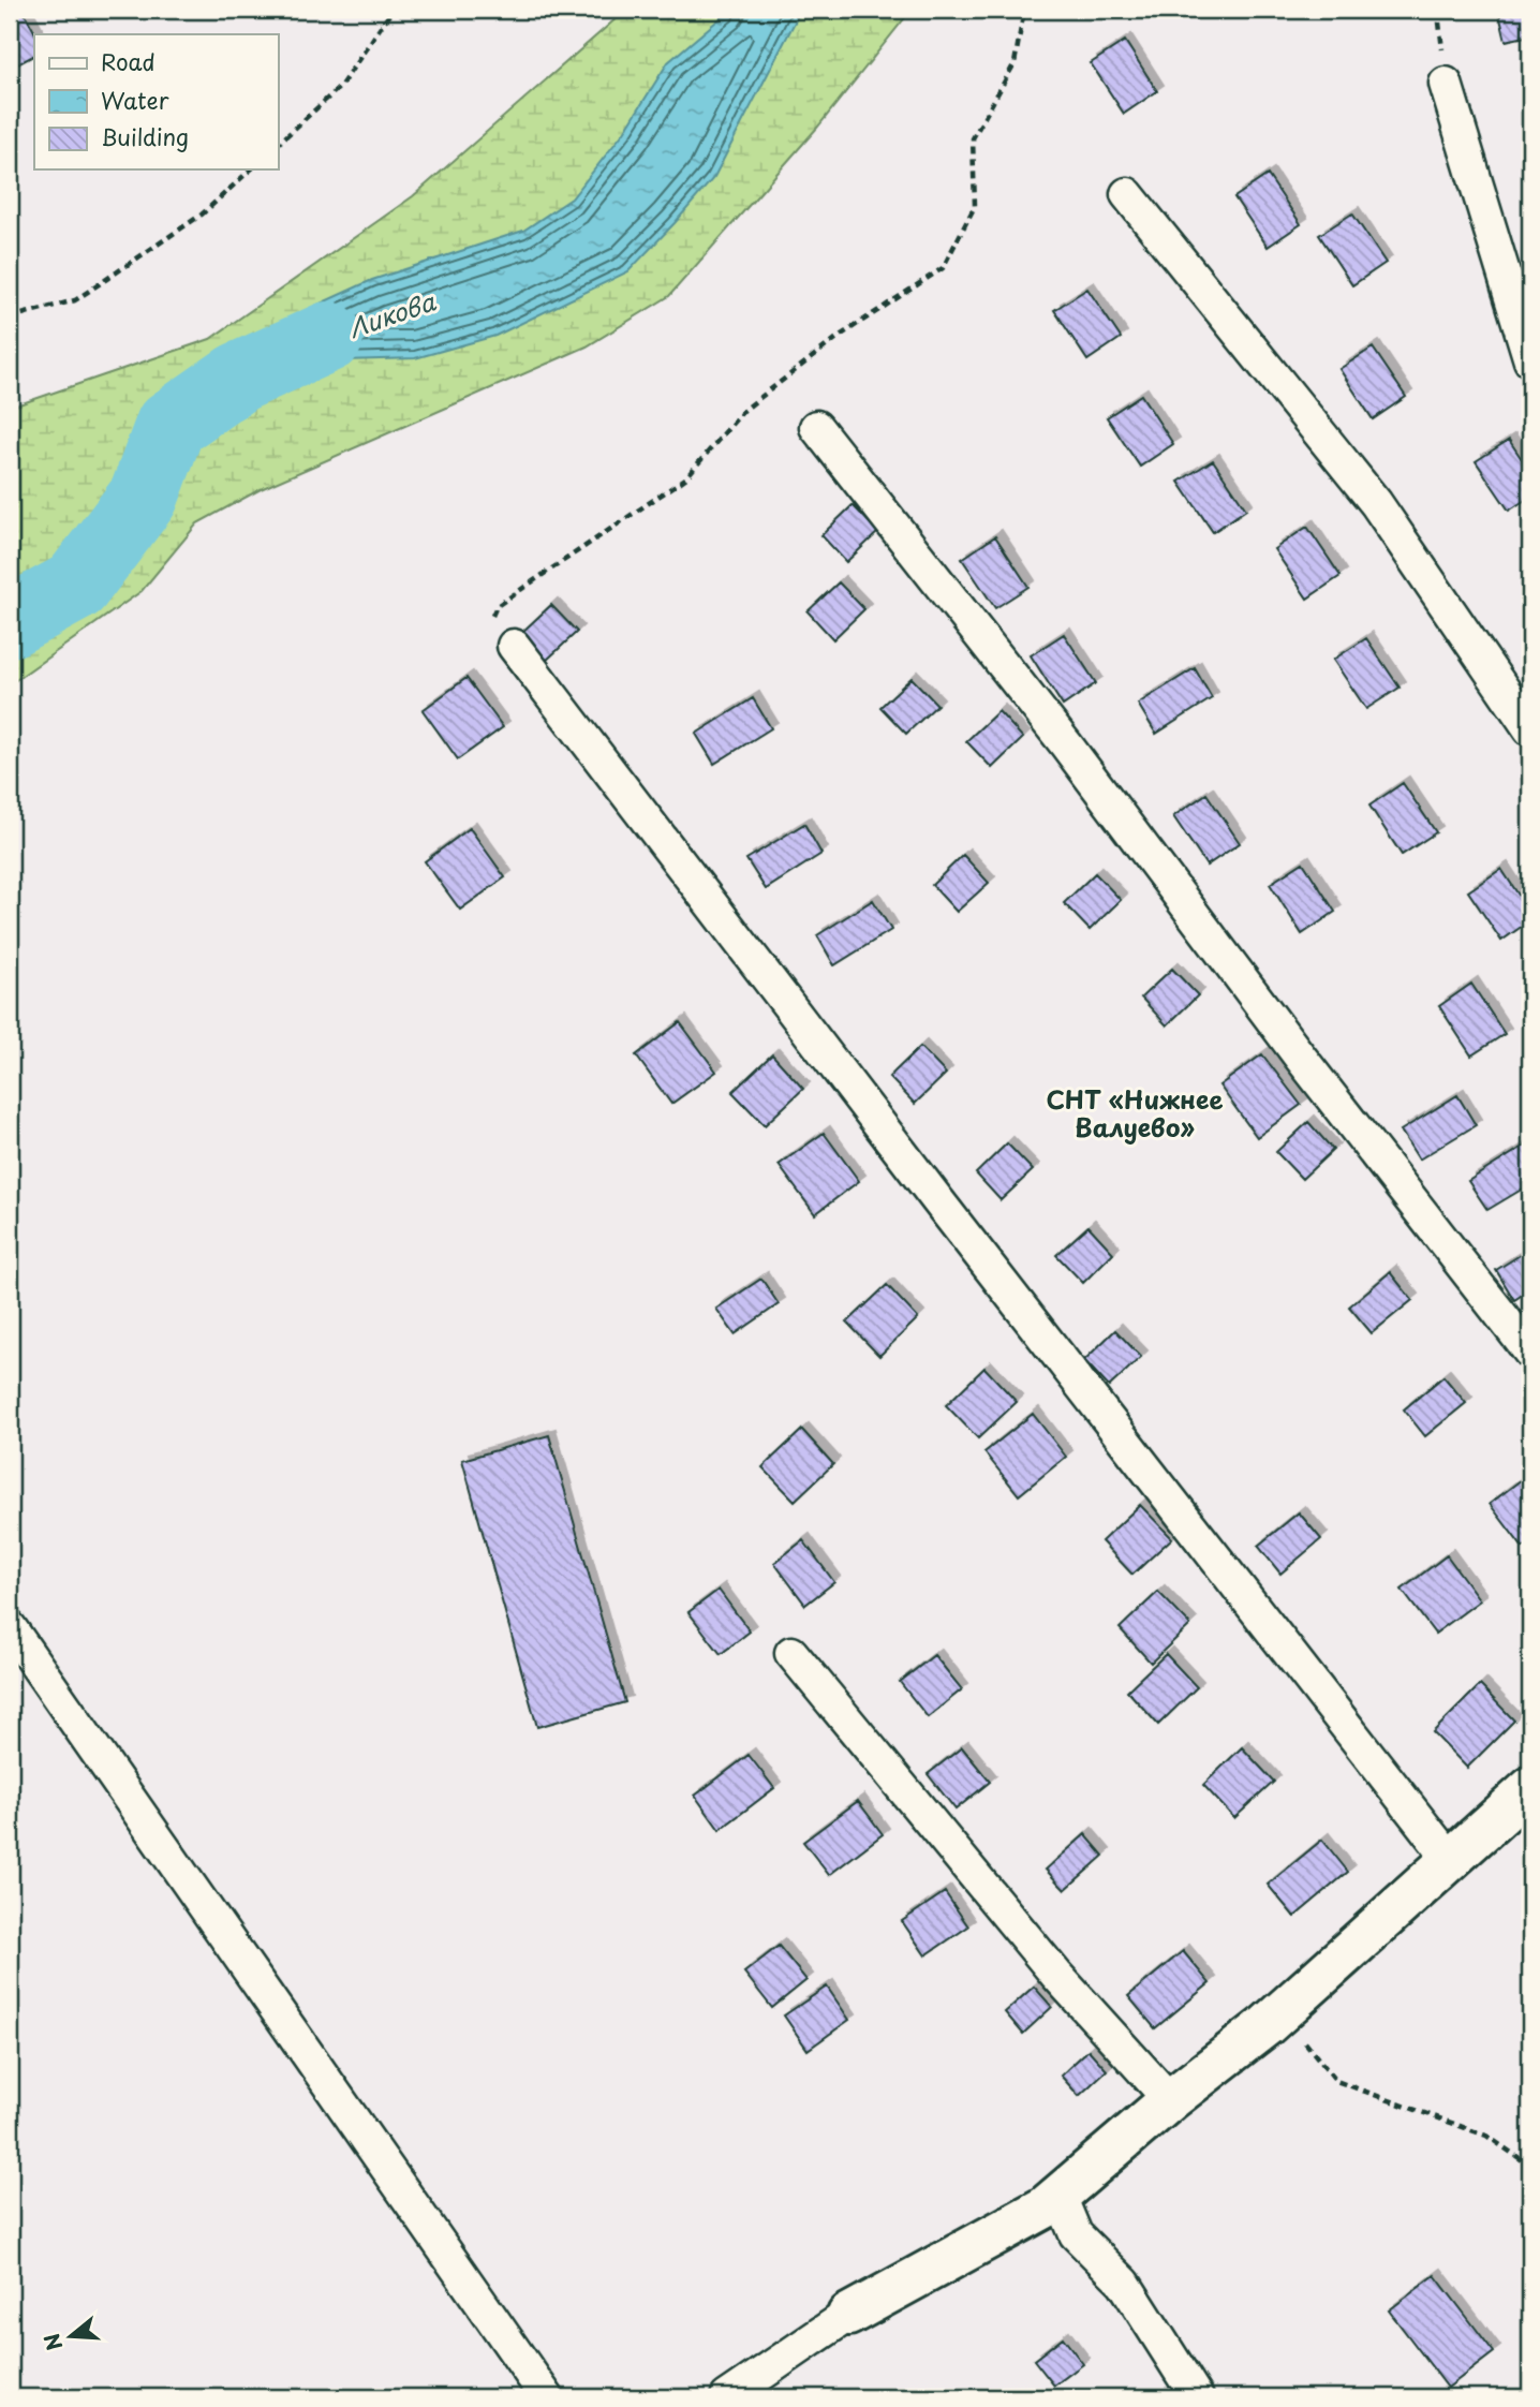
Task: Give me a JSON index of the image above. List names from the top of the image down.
{
  "districts": ["СНТ «Нижнее Валуево»"],
  "water": ["Ликова"],
  "legend": ["Road", "Water", "Building"],
  "north": "left"
}
